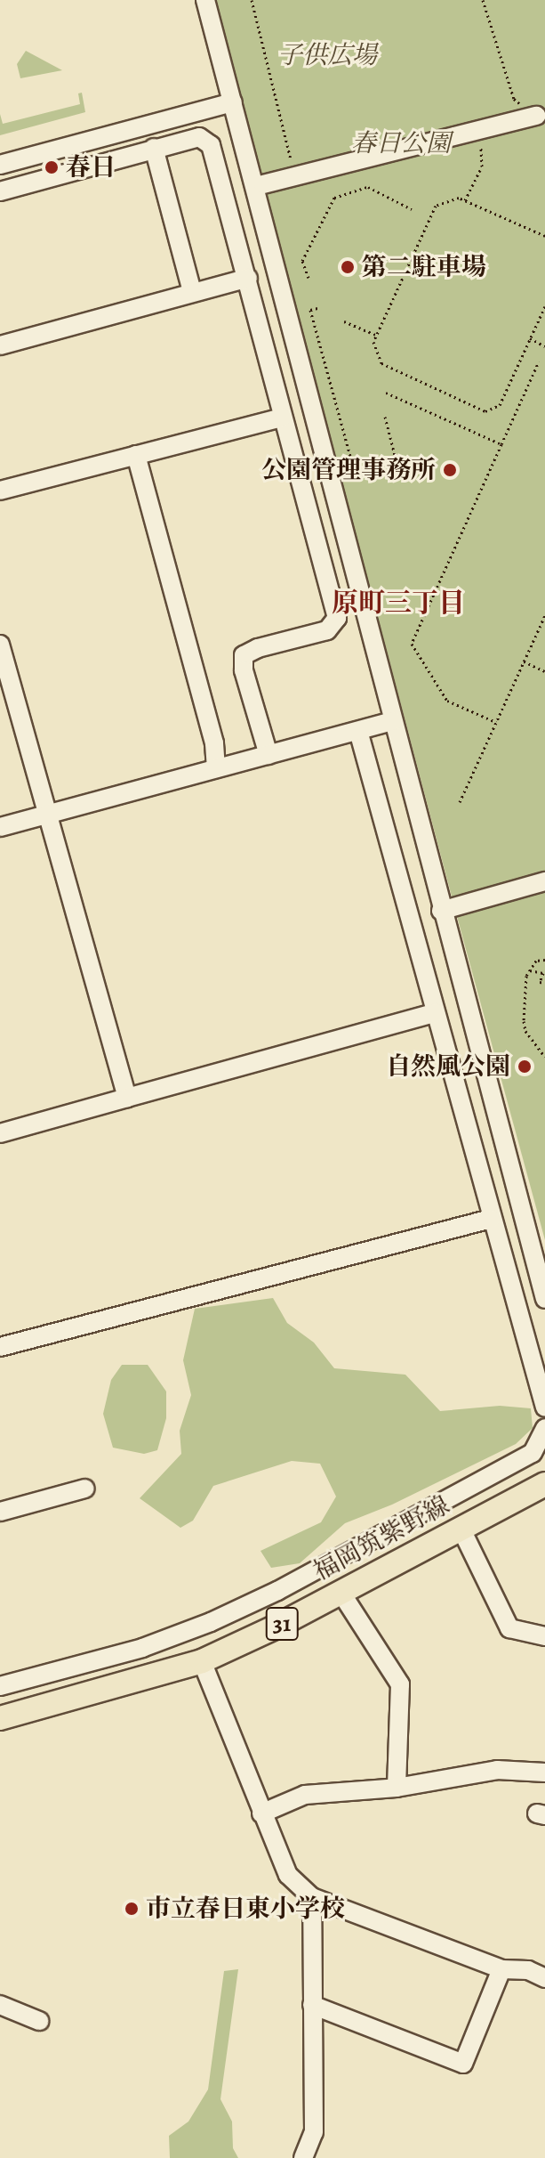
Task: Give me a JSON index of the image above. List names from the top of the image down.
{
  "streets": {
    "main road": ["福岡筑紫野線", "31"]
  },
  "districts": ["原町三丁目"],
  "parks": ["子供広場", "春日公園"],
  "places": [
    "春日",
    "第二駐車場",
    "公園管理事務所",
    "自然風公園",
    "市立春日東小学校"
  ]
}
